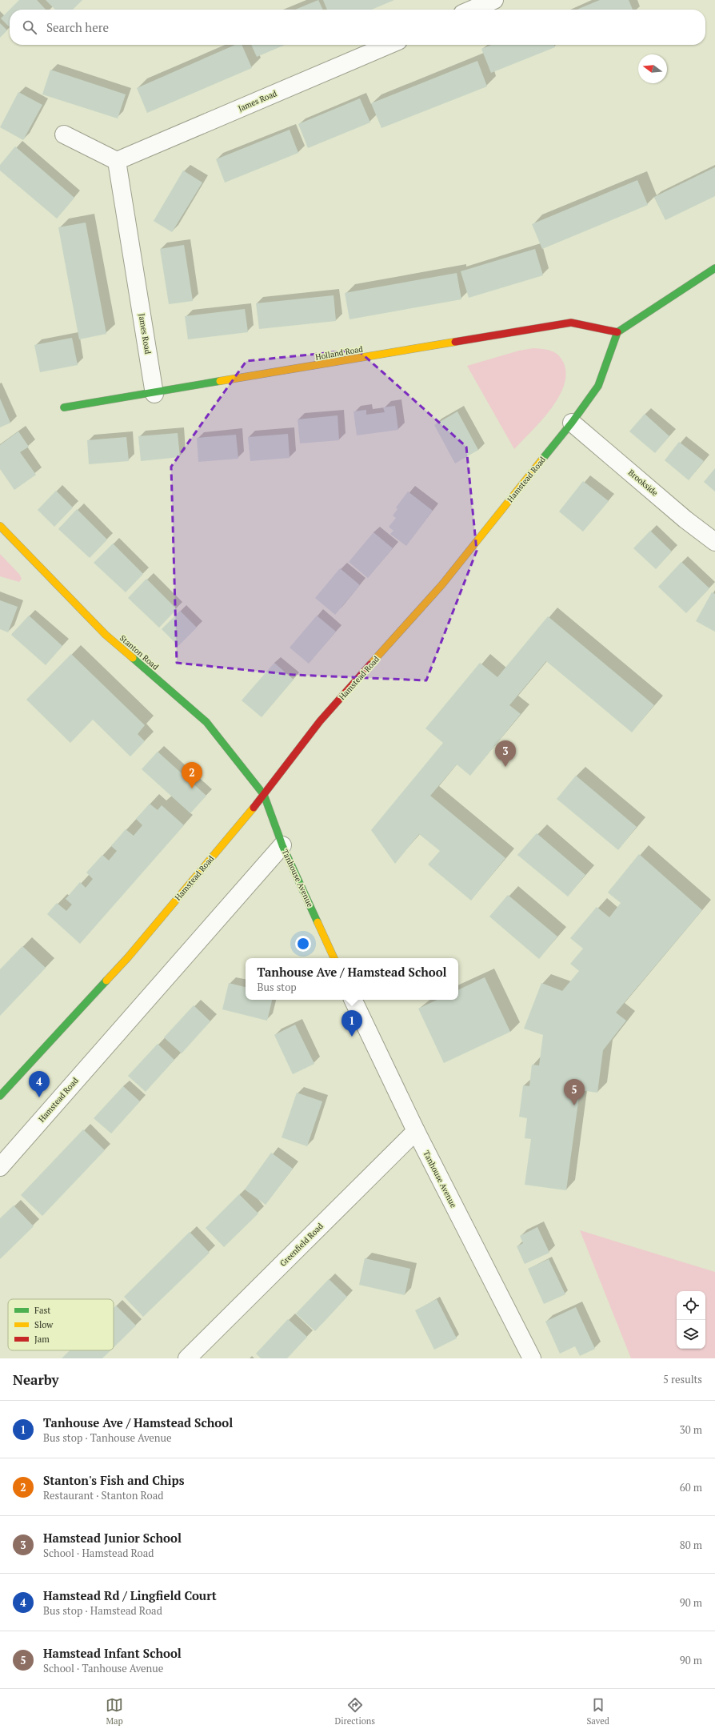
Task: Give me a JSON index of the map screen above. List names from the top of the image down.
{
  "streets": {
    "street": [
      "James Road",
      "Holland Road",
      "Hamstead Road",
      "Brookside",
      "Stanton Road",
      "Tanhouse Avenue",
      "Greenfield Road"
    ]
  },
  "crossings": [
    ["James Road", "Holland Road"],
    ["Holland Road", "Hamstead Road"],
    ["Hamstead Road", "Brookside"],
    ["Hamstead Road", "Stanton Road"],
    ["Hamstead Road", "Tanhouse Avenue"],
    ["Stanton Road", "Tanhouse Avenue"],
    ["Tanhouse Avenue", "Greenfield Road"]
  ],
  "legend": ["Fast", "Slow", "Jam"],
  "north": "left",
  "page": {
    "search": "Search here",
    "pins": [
      "3",
      "2",
      "1",
      "4",
      "5"
    ],
    "popup": ["Tanhouse Ave / Hamstead School", "Bus stop"],
    "heading": ["Nearby", "5 results"],
    "list": [
      {
        "mark": "1",
        "name": "Tanhouse Ave / Hamstead School",
        "note": "Bus stop · Tanhouse Avenue",
        "value": "30 m"
      },
      {
        "mark": "2",
        "name": "Stanton's Fish and Chips",
        "note": "Restaurant · Stanton Road",
        "value": "60 m"
      },
      {
        "mark": "3",
        "name": "Hamstead Junior School",
        "note": "School · Hamstead Road",
        "value": "80 m"
      },
      {
        "mark": "4",
        "name": "Hamstead Rd / Lingfield Court",
        "note": "Bus stop · Hamstead Road",
        "value": "90 m"
      },
      {
        "mark": "5",
        "name": "Hamstead Infant School",
        "note": "School · Tanhouse Avenue",
        "value": "90 m"
      }
    ],
    "nav": ["Map", "Directions", "Saved"]
  }
}
